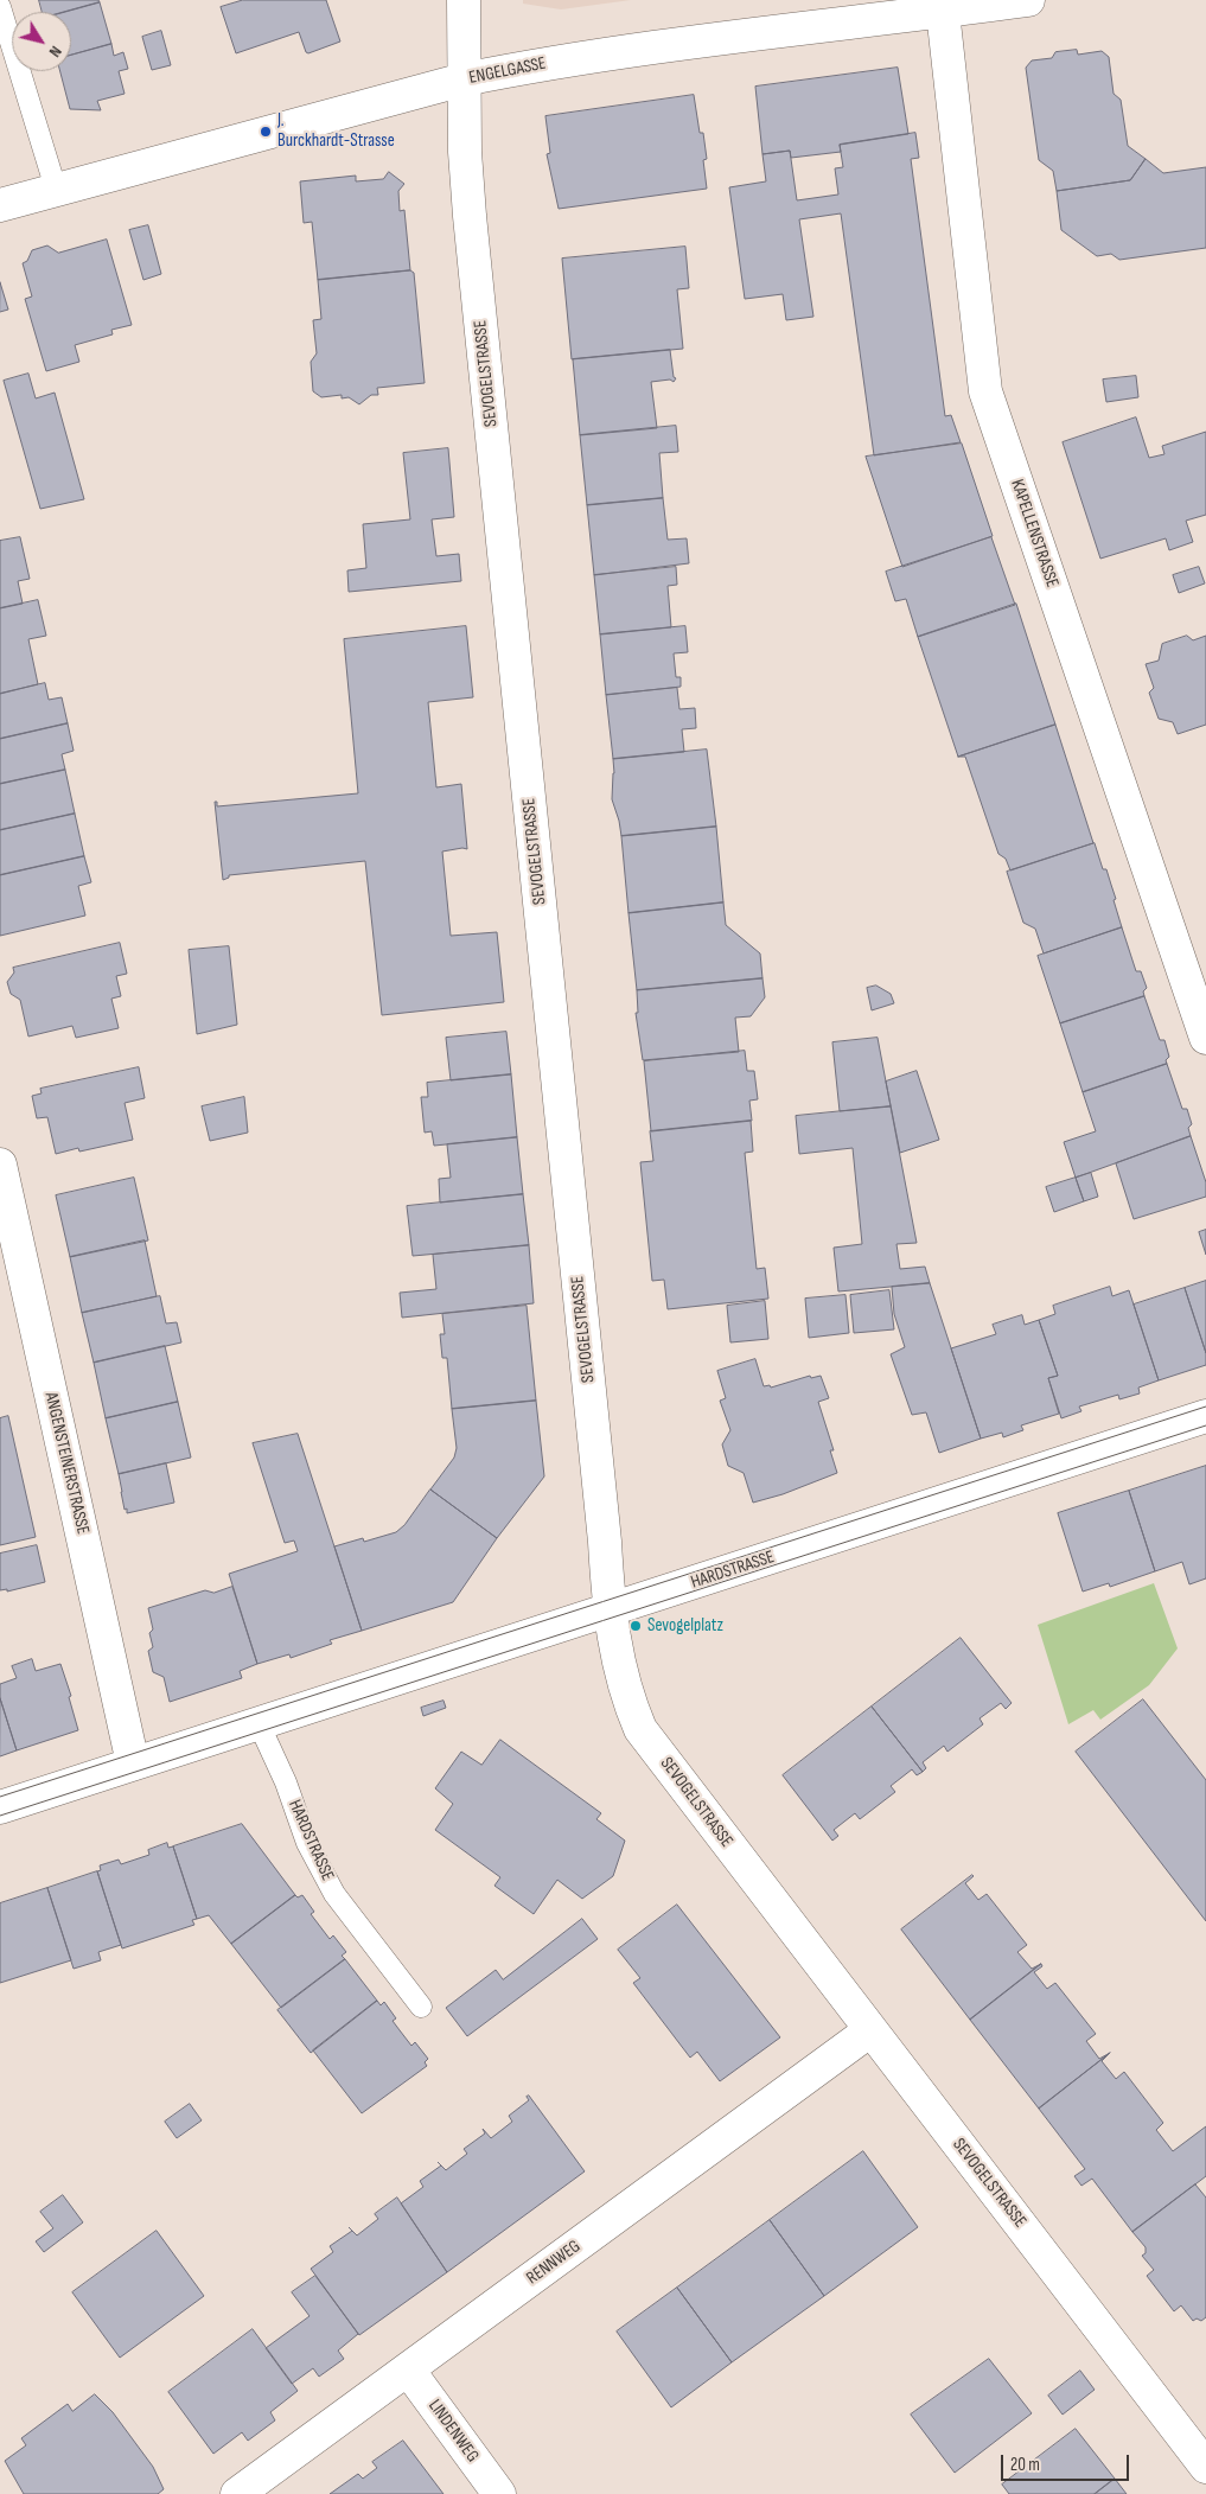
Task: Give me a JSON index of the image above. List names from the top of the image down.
{
  "streets": {
    "street": [
      "ENGELGASSE",
      "SEVOGELSTRASSE",
      "KAPELLENSTRASSE",
      "ANGENSTEINERSTRASSE",
      "HARDSTRASSE",
      "RENNWEG",
      "LINDENWEG"
    ]
  },
  "crossings": [
    ["ENGELGASSE", "SEVOGELSTRASSE"],
    ["ENGELGASSE", "KAPELLENSTRASSE"],
    ["SEVOGELSTRASSE", "HARDSTRASSE"],
    ["SEVOGELSTRASSE", "RENNWEG"],
    ["ANGENSTEINERSTRASSE", "HARDSTRASSE"],
    ["RENNWEG", "LINDENWEG"]
  ],
  "places": ["J. Burckhardt-Strasse", "Sevogelplatz"],
  "scale_bar": "20 m",
  "north": "bottom right"
}
